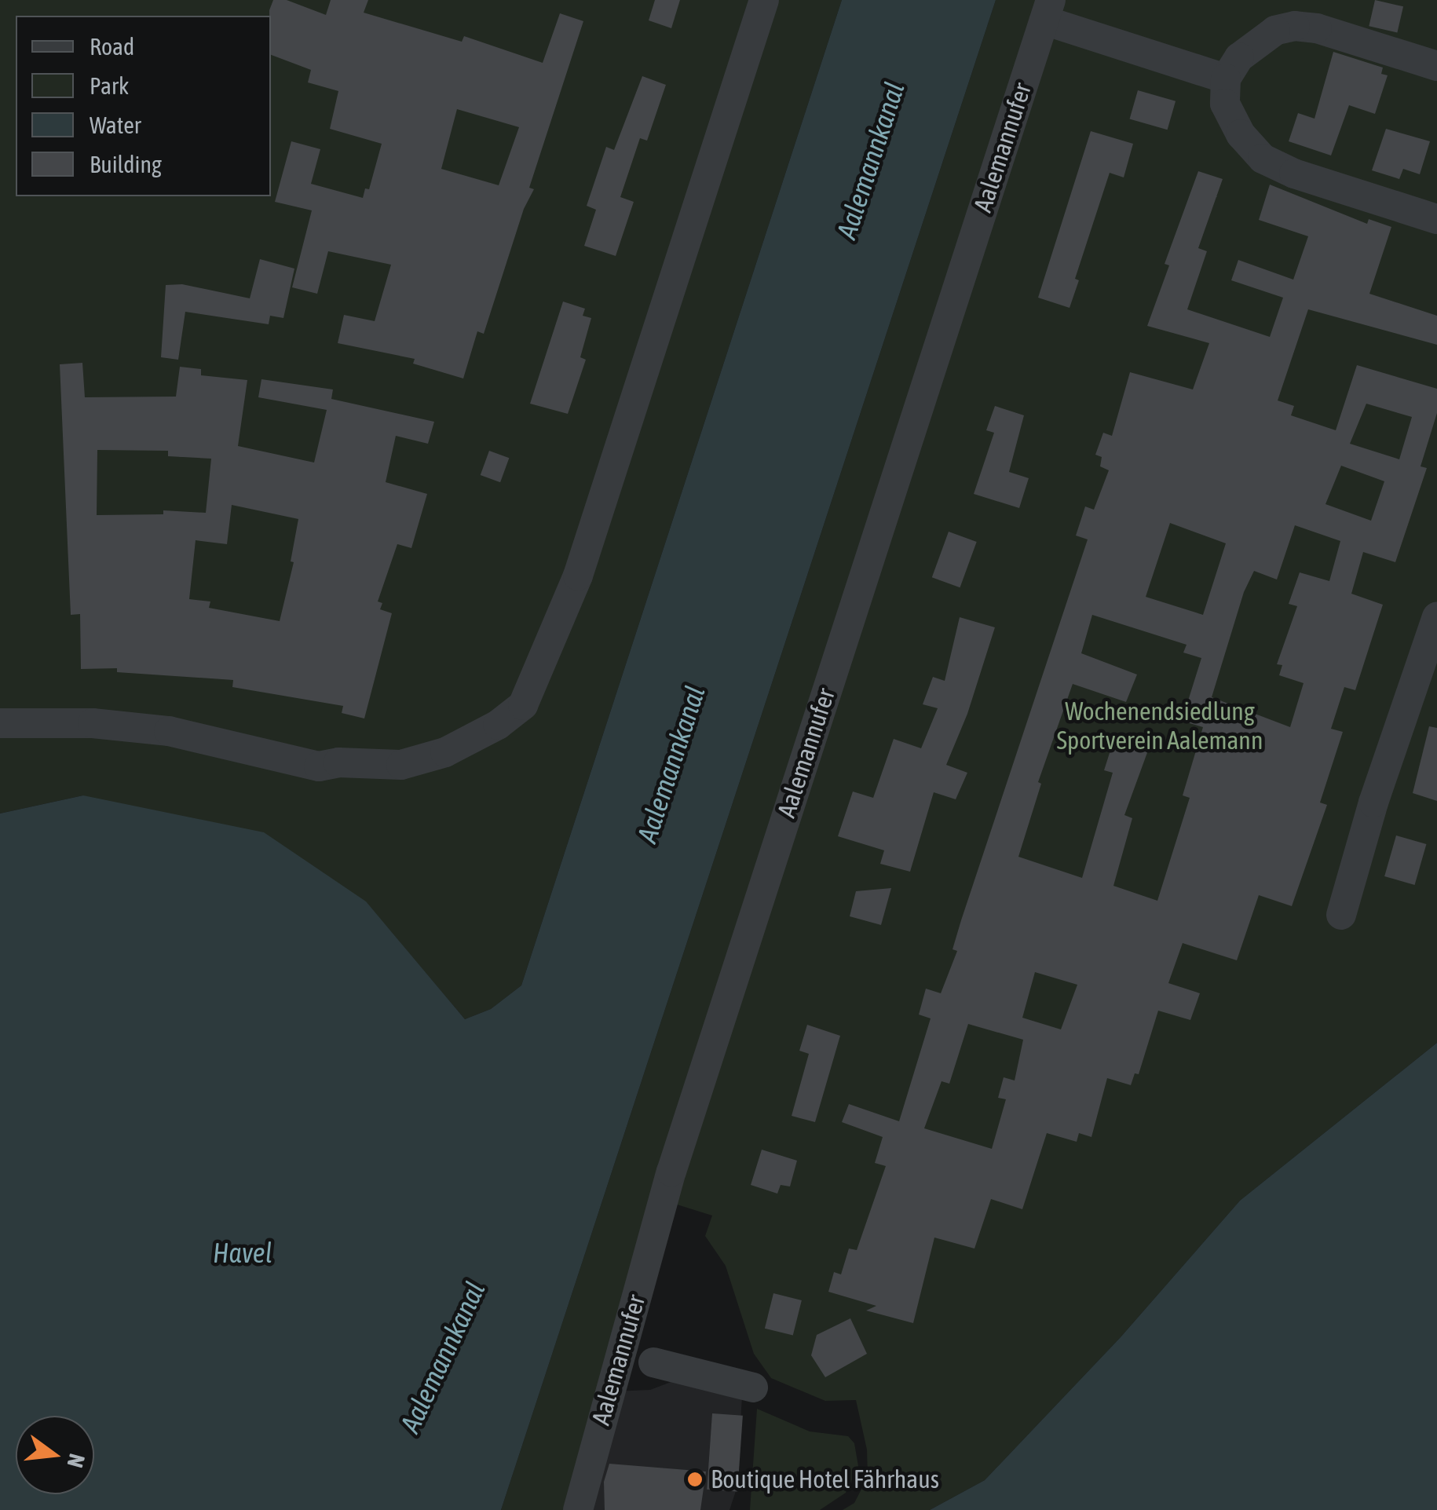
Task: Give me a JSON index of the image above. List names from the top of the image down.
{
  "streets": {
    "street": ["Aalemannufer"]
  },
  "water": ["Aalemannkanal", "Havel"],
  "parks": ["Wochenendsiedlung Sportverein Aalemann"],
  "places": ["Boutique Hotel Fährhaus"],
  "legend": [
    "Road",
    "Park",
    "Water",
    "Building"
  ],
  "north": "right"
}
